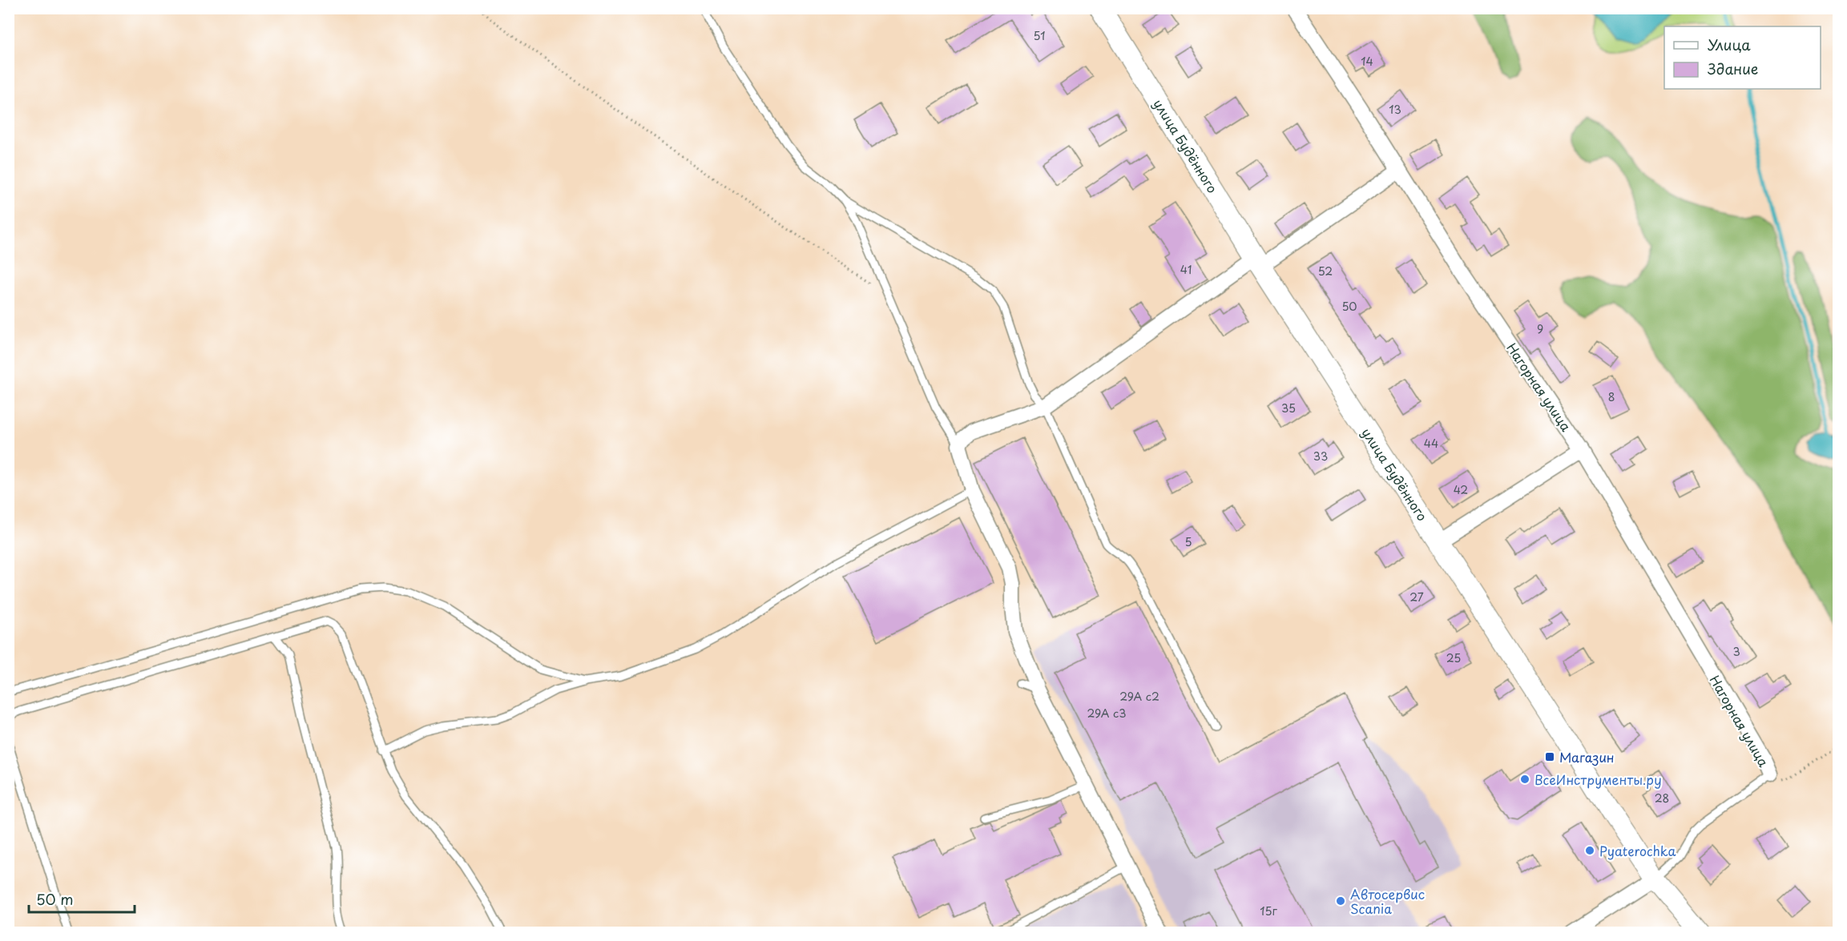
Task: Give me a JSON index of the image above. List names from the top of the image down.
{
  "streets": {
    "main road": ["улица Будённого"],
    "street": ["Нагорная улица"]
  },
  "places": {
    "transit": ["Магазин"],
    "other": ["ВсеИнструменты.ру", "Pyaterochka", "Автосервис Scania"]
  },
  "house_numbers": [
    "51",
    "14",
    "13",
    "41",
    "52",
    "50",
    "9",
    "8",
    "35",
    "44",
    "33",
    "42",
    "5",
    "27",
    "3",
    "25",
    "29А с2",
    "29А с3",
    "28",
    "15г"
  ],
  "legend": ["Улица", "Здание"],
  "scale_bar": "50 m"
}
